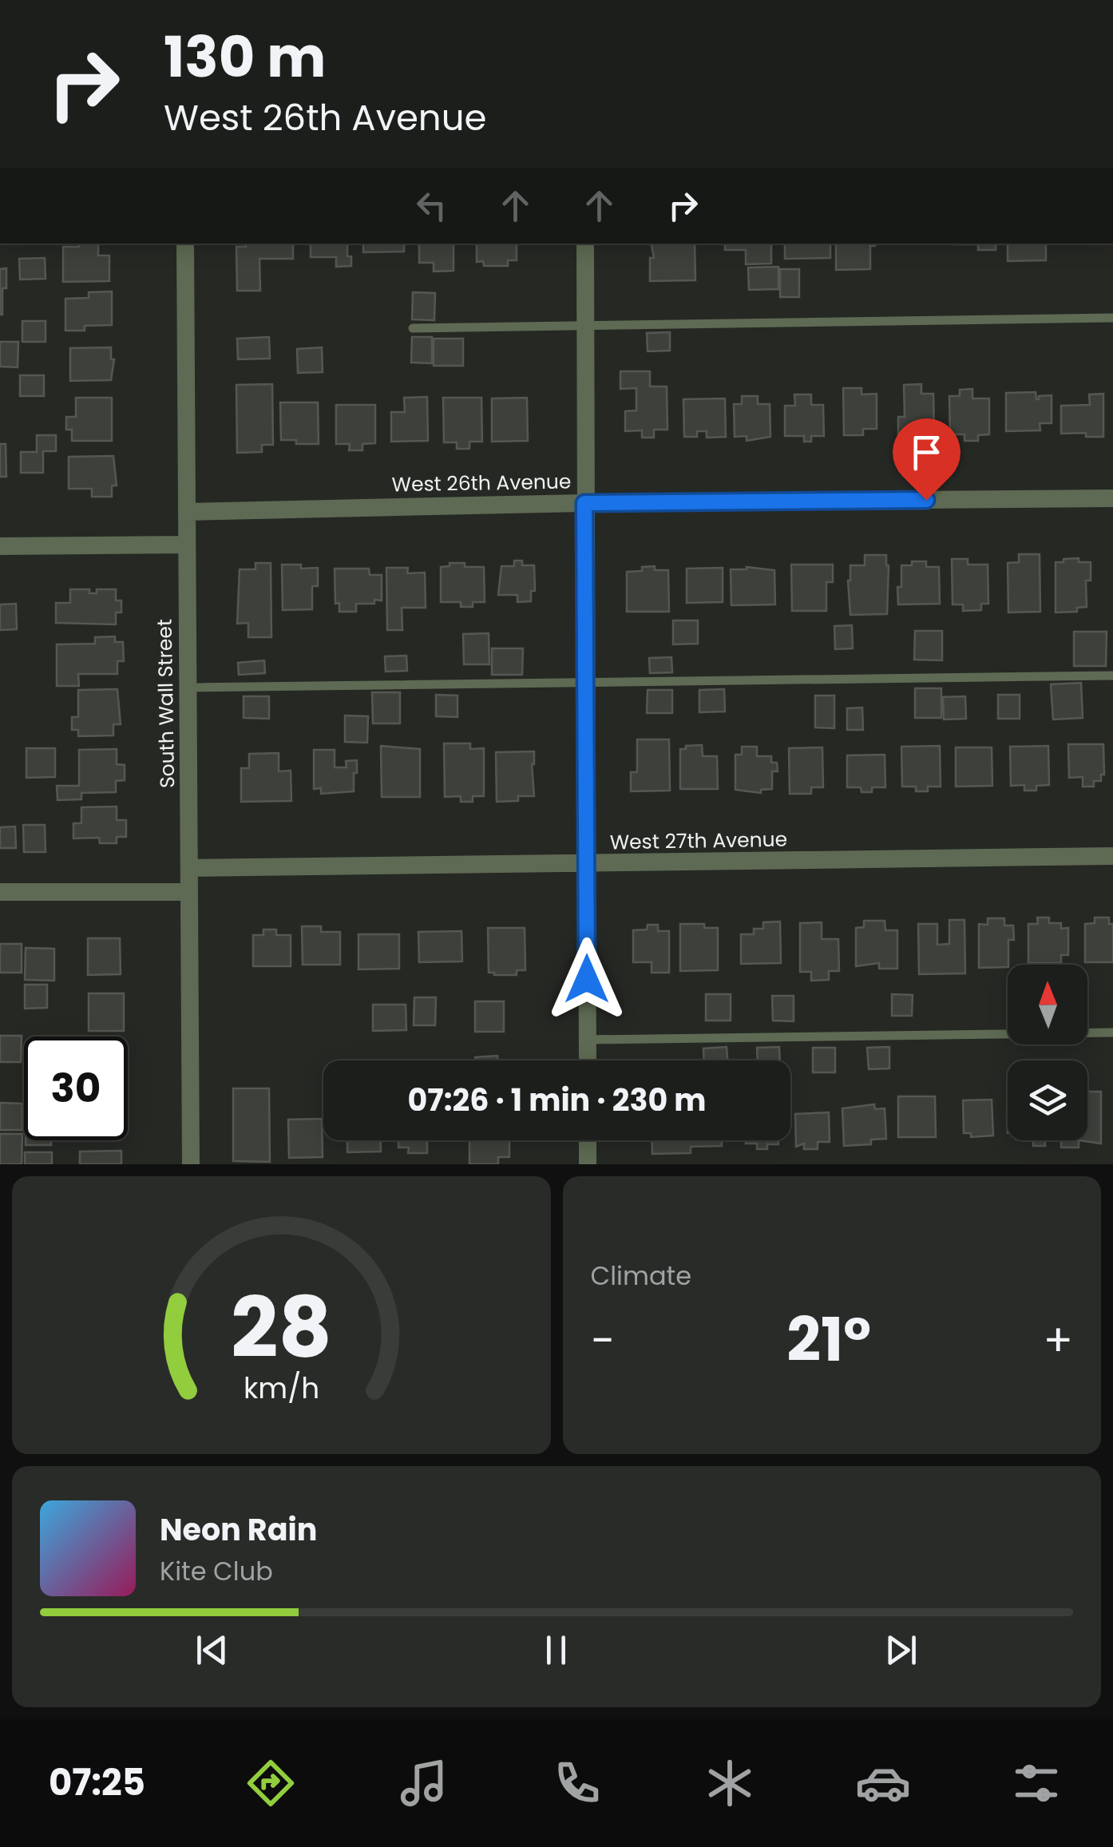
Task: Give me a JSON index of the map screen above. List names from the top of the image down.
{
  "streets": {
    "street": ["West 26th Avenue", "South Wall Street", "West 27th Avenue"]
  },
  "crossings": [
    ["West 26th Avenue", "South Wall Street"],
    ["South Wall Street", "West 27th Avenue"]
  ],
  "north": "top",
  "page": {
    "turn": ["130 m", "West 26th Avenue"],
    "limit": "30",
    "trip": "07:26 · 1 min · 230 m",
    "tile": "Climate",
    "heat": ["−", "21°", "+"],
    "song": ["Neon Rain", "Kite Club"],
    "tabs": "07:25",
    "gauge": ["28", "km/h"]
  }
}
